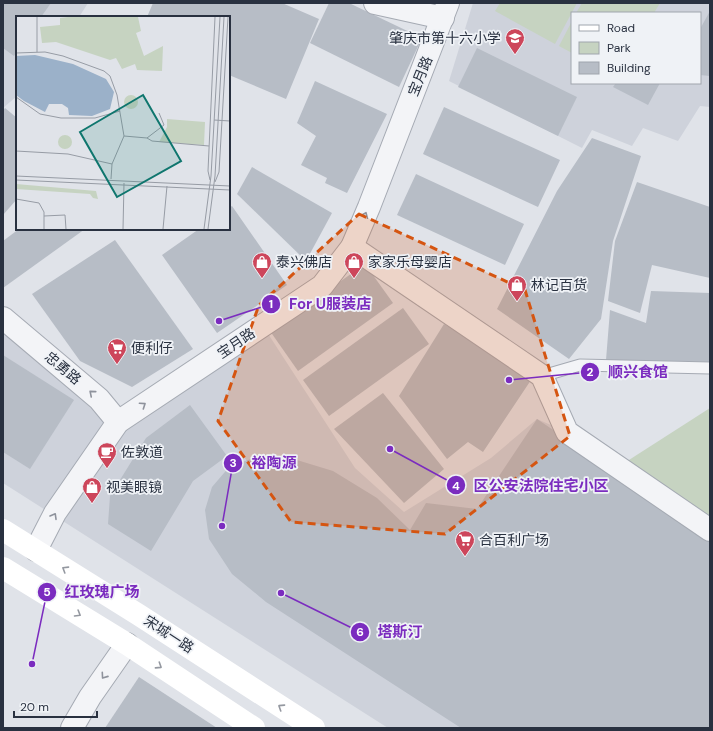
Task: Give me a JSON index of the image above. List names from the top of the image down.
{
  "streets": {
    "main road": ["宋城一路"],
    "street": ["宝月路", "忠勇路"]
  },
  "crossings": [
    ["宝月路", "忠勇路"],
    ["宝月路", "宋城一路"]
  ],
  "one_way": ["宝月路", "忠勇路"],
  "places": {
    "school or university": ["肇庆市第十六小学"],
    "shop": [
      "泰兴佛店",
      "家家乐母婴店",
      "林记百货",
      "视美眼镜"
    ],
    "other": [
      "For U服装店",
      "顺兴食馆",
      "区公安法院住宅小区",
      "裕陶源",
      "塔斯汀",
      "红玫瑰广场"
    ],
    "supermarket": ["便利仔", "合百利广场"],
    "cafe": ["佐敦道"]
  },
  "legend": ["Road", "Park", "Building"],
  "scale_bar": "20 m"
}
